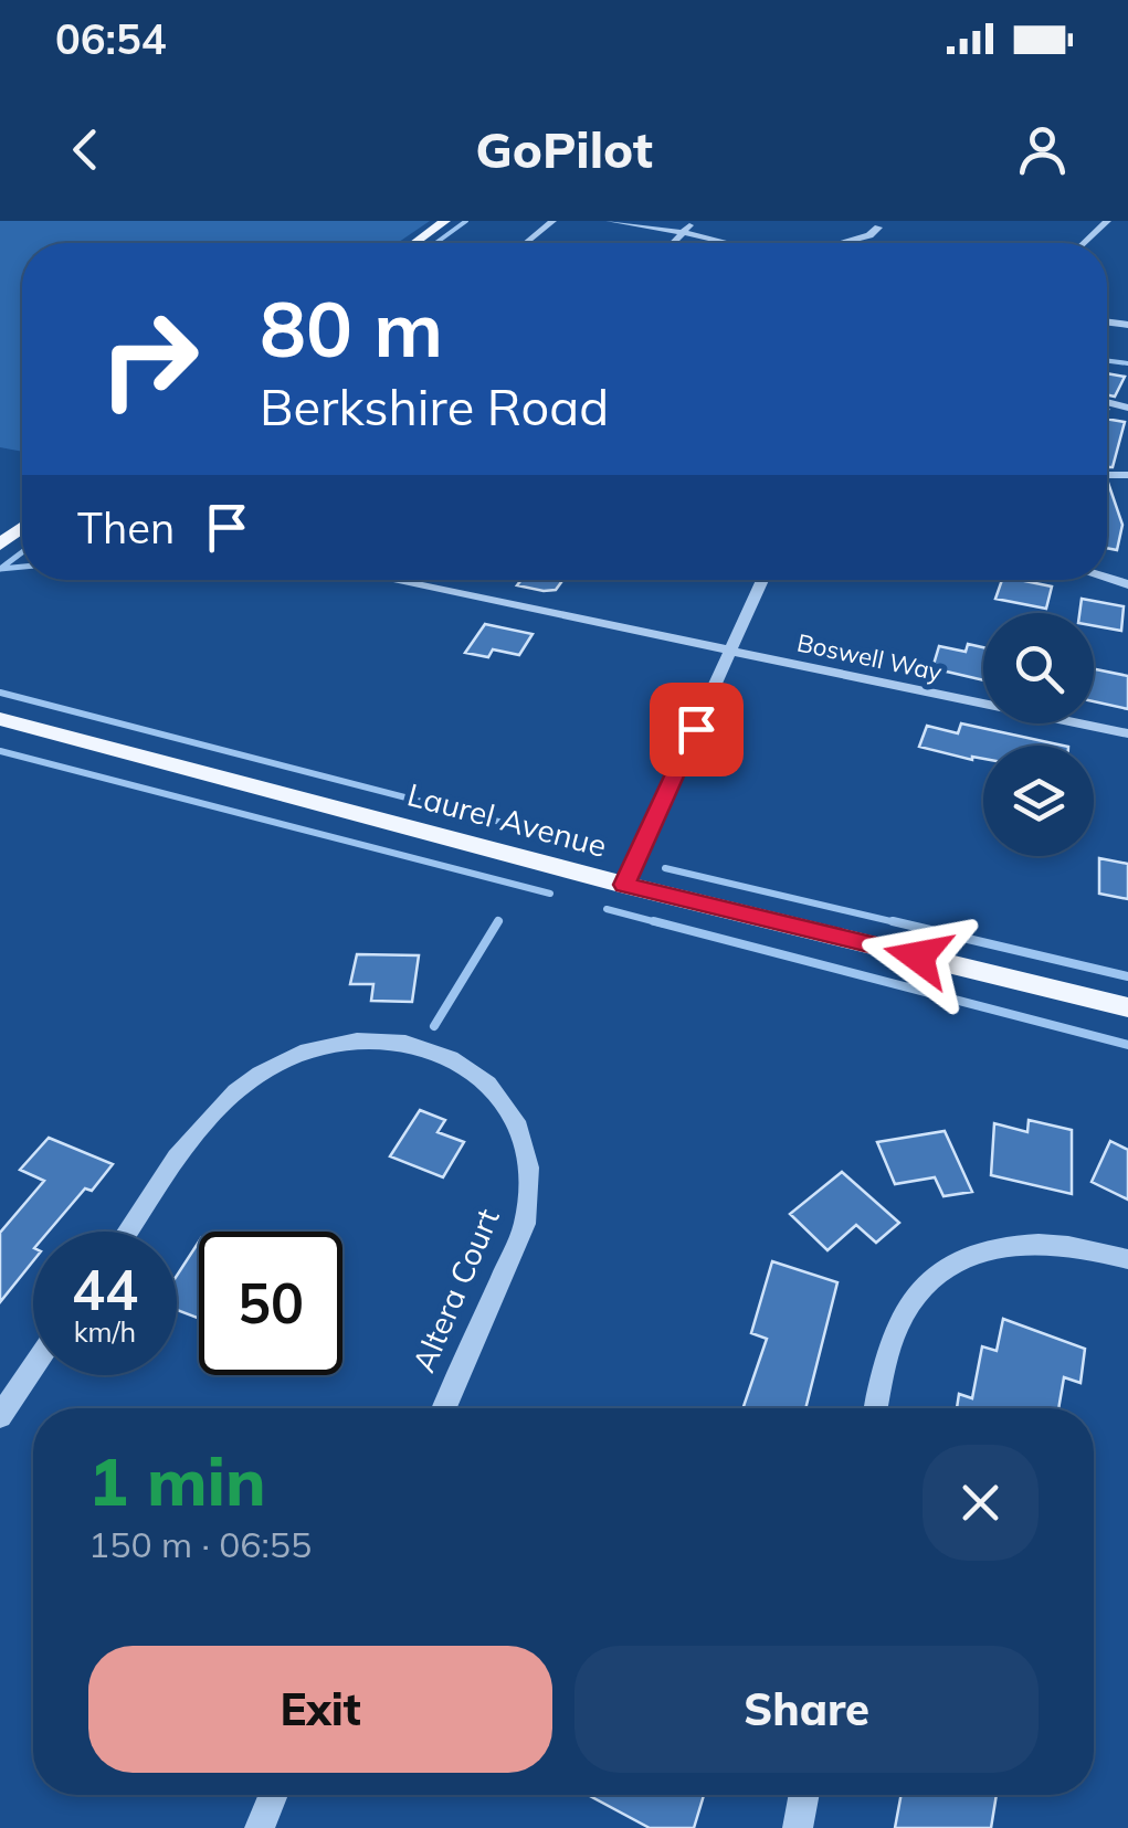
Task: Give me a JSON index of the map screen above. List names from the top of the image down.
{
  "streets": {
    "main road": ["Laurel Avenue"],
    "street": ["Boswell Way", "Altera Court"]
  },
  "page": {
    "status": "06:54",
    "header": "GoPilot",
    "turn": ["80 m", "Berkshire Road"],
    "then": "Then",
    "speed": "44 km/h",
    "limit": "50",
    "heading": ["1 min", "150 m · 06:55"],
    "buttons": ["Exit", "Share"]
  }
}
